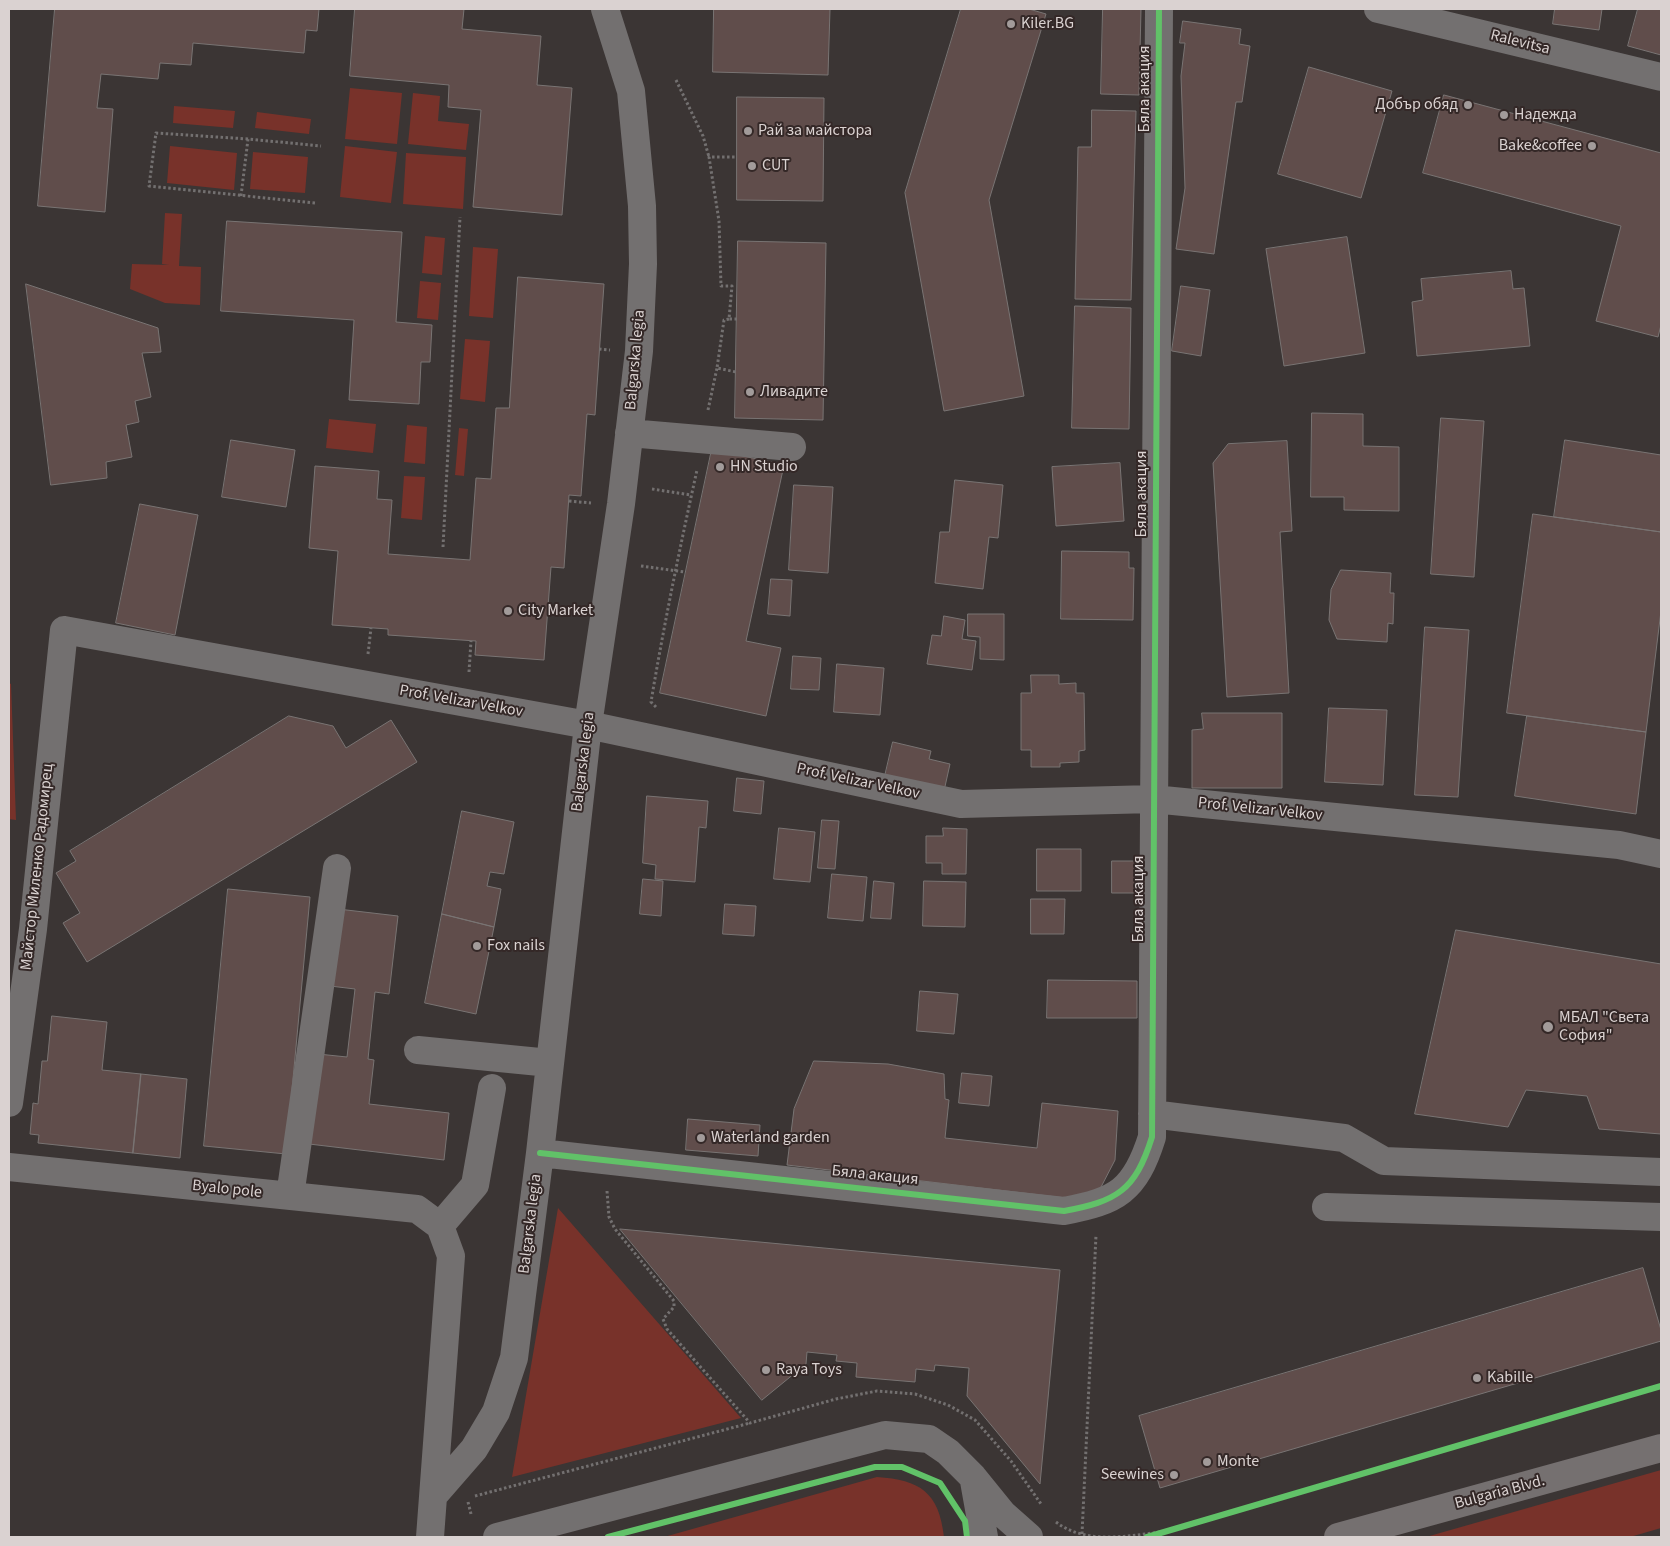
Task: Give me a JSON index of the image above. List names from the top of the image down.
{
  "streets": {
    "main road": ["Bulgaria Blvd."],
    "street": [
      "Ralevitsa",
      "Бяла акация",
      "Balgarska legia",
      "Prof. Velizar Velkov",
      "Майстор Миленко Радомирец",
      "Byalo pole"
    ]
  },
  "crossings": [
    ["Бяла акация", "Balgarska legia"],
    ["Бяла акация", "Prof. Velizar Velkov"],
    ["Balgarska legia", "Prof. Velizar Velkov"],
    ["Prof. Velizar Velkov", "Майстор Миленко Радомирец"]
  ],
  "places": [
    "Kiler.BG",
    "Добър обяд",
    "Надежда",
    "Рай за майстора",
    "Bake&coffee",
    "CUT",
    "Ливадите",
    "HN Studio",
    "City Market",
    "Fox nails",
    "МБАЛ \"Света София\"",
    "Waterland garden",
    "Raya Toys",
    "Kabille",
    "Monte",
    "Seewines"
  ]
}
